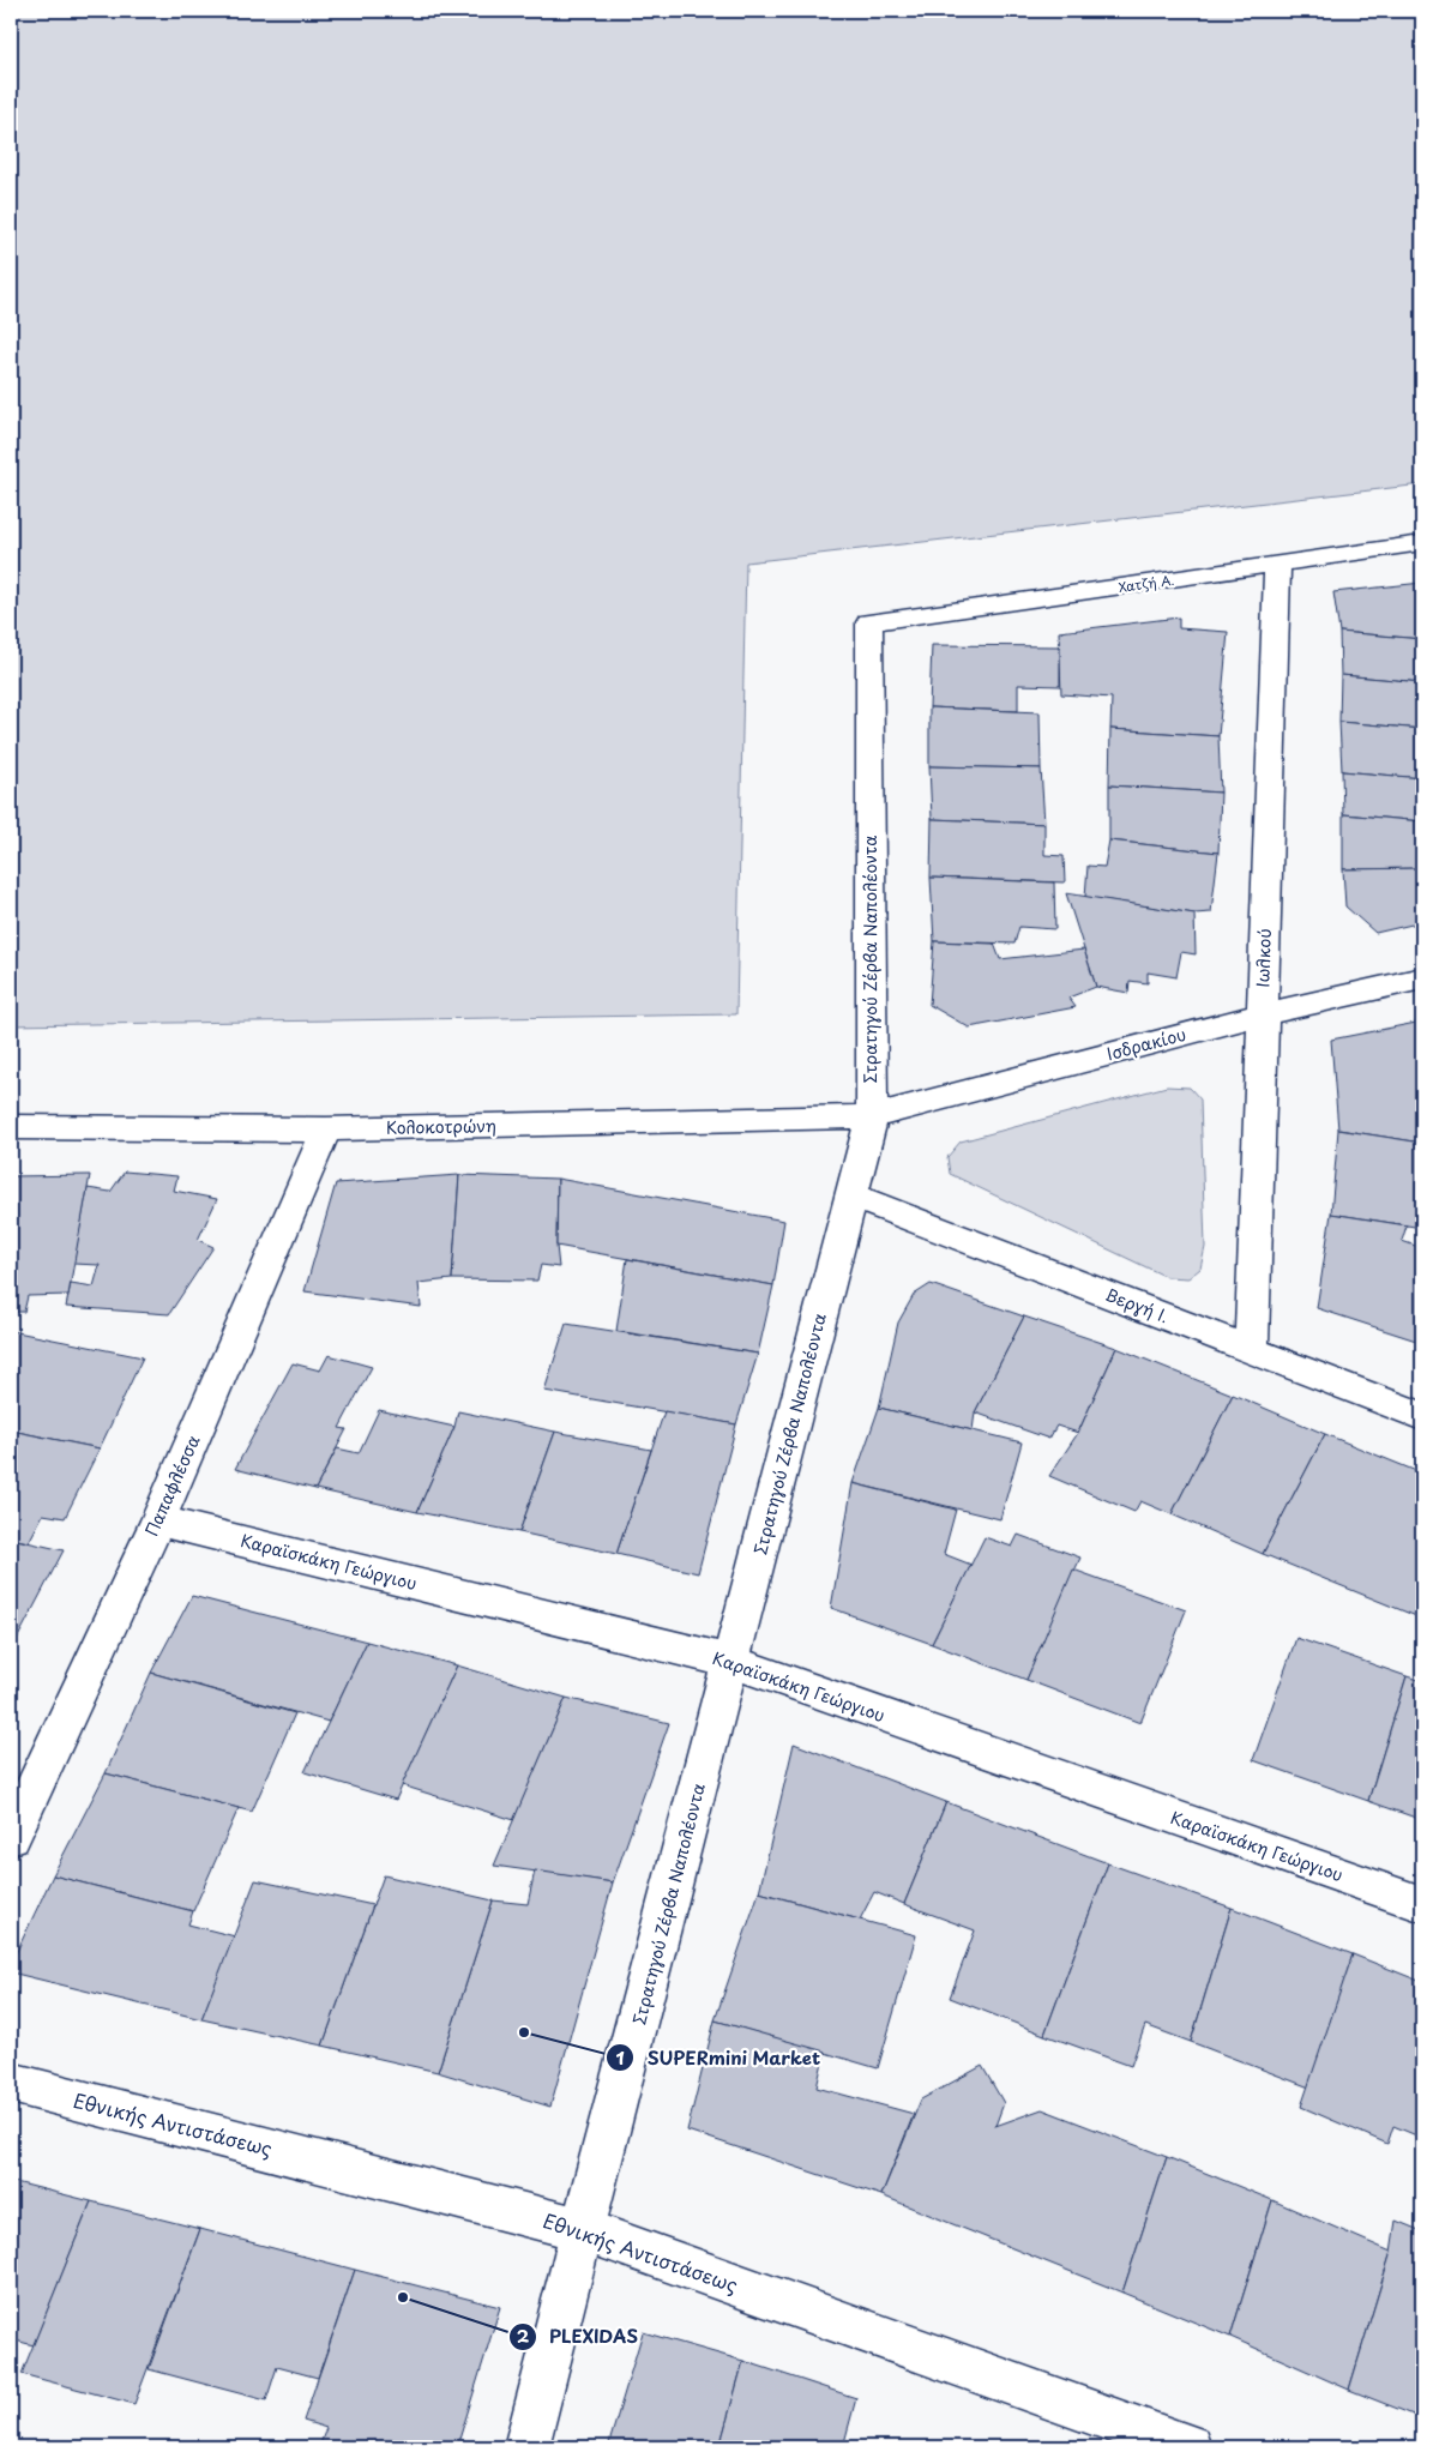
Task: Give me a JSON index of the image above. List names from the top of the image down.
{
  "streets": {
    "street": [
      "Χατζή Α.",
      "Ιωλκού",
      "Στρατηγού Ζέρβα Ναπολέοντα",
      "Ισδρακίου",
      "Κολοκοτρώνη",
      "Βεργή Ι.",
      "Παπαφλέσσα",
      "Καραϊσκάκη Γεώργιου",
      "Εθνικής Αντιστάσεως"
    ]
  },
  "crossings": [
    ["Χατζή Α.", "Ιωλκού"],
    ["Χατζή Α.", "Στρατηγού Ζέρβα Ναπολέοντα"],
    ["Ιωλκού", "Ισδρακίου"],
    ["Ιωλκού", "Βεργή Ι."],
    ["Στρατηγού Ζέρβα Ναπολέοντα", "Ισδρακίου"],
    ["Στρατηγού Ζέρβα Ναπολέοντα", "Κολοκοτρώνη"],
    ["Στρατηγού Ζέρβα Ναπολέοντα", "Βεργή Ι."],
    ["Στρατηγού Ζέρβα Ναπολέοντα", "Καραϊσκάκη Γεώργιου"],
    ["Στρατηγού Ζέρβα Ναπολέοντα", "Εθνικής Αντιστάσεως"],
    ["Ισδρακίου", "Κολοκοτρώνη"],
    ["Κολοκοτρώνη", "Παπαφλέσσα"],
    ["Παπαφλέσσα", "Καραϊσκάκη Γεώργιου"]
  ],
  "places": ["SUPERmini Market", "PLEXIDAS"]
}
